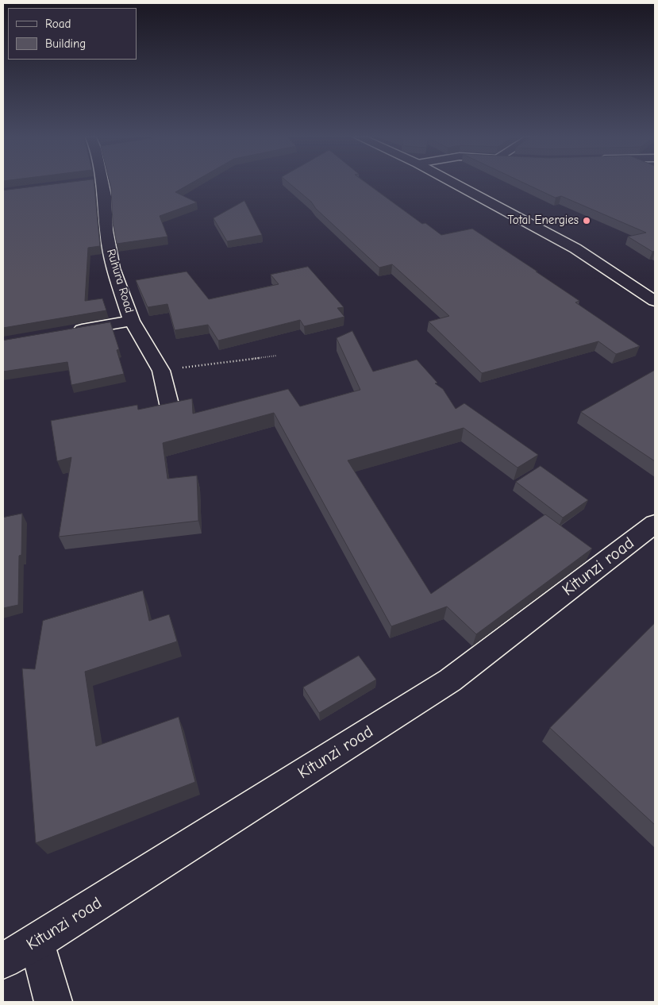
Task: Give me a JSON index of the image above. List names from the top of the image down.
{
  "streets": {
    "street": ["Ruhura Road", "Kitunzi road"]
  },
  "places": ["Total Energies"],
  "legend": ["Road", "Building"]
}
